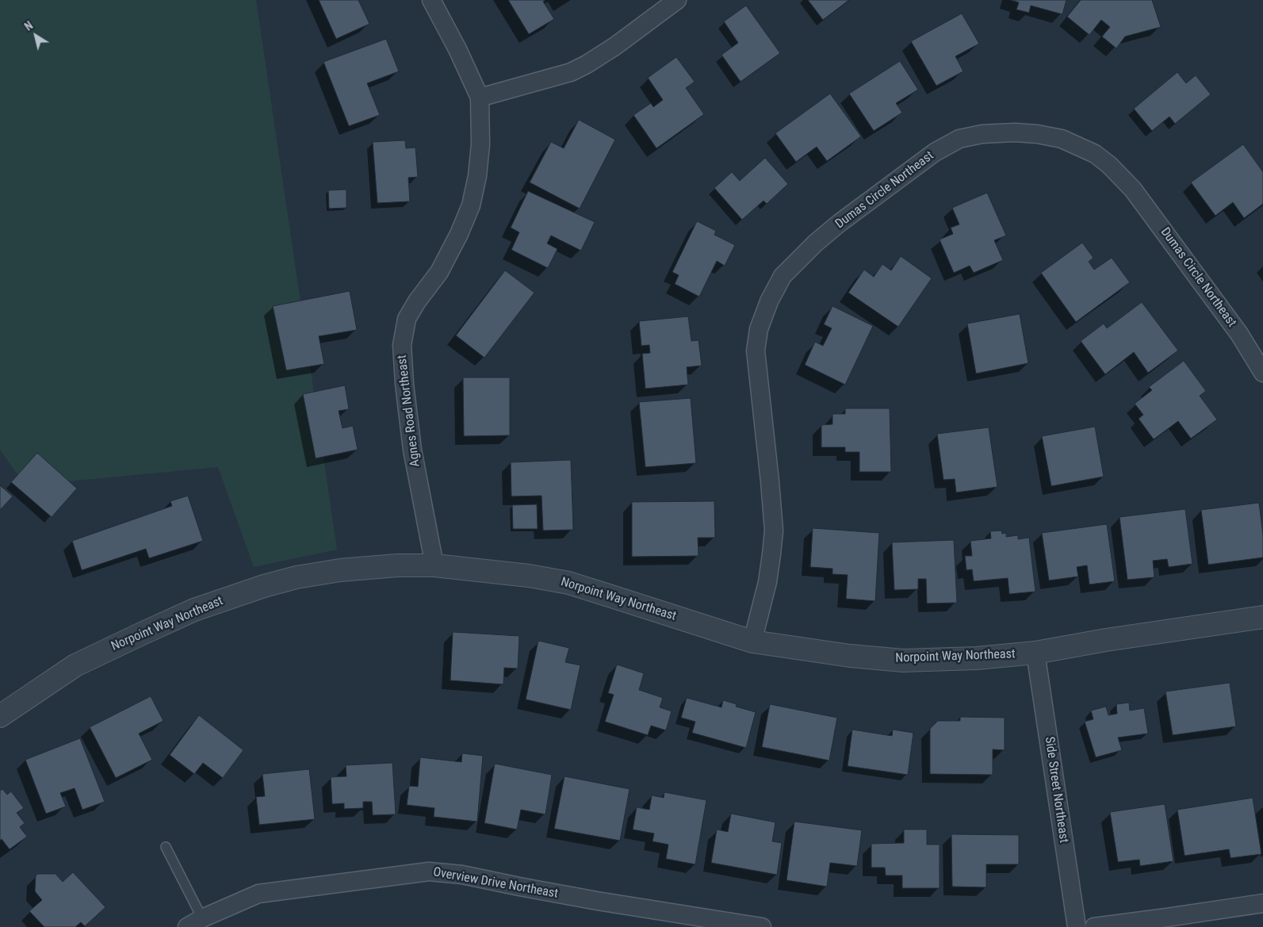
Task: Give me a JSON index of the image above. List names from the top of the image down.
{
  "streets": {
    "street": [
      "Dumas Circle Northeast",
      "Agnes Road Northeast",
      "Norpoint Way Northeast",
      "Side Street Northeast",
      "Overview Drive Northeast"
    ]
  },
  "crossings": [
    ["Dumas Circle Northeast", "Norpoint Way Northeast"],
    ["Agnes Road Northeast", "Norpoint Way Northeast"],
    ["Norpoint Way Northeast", "Side Street Northeast"]
  ],
  "north": "top left"
}
